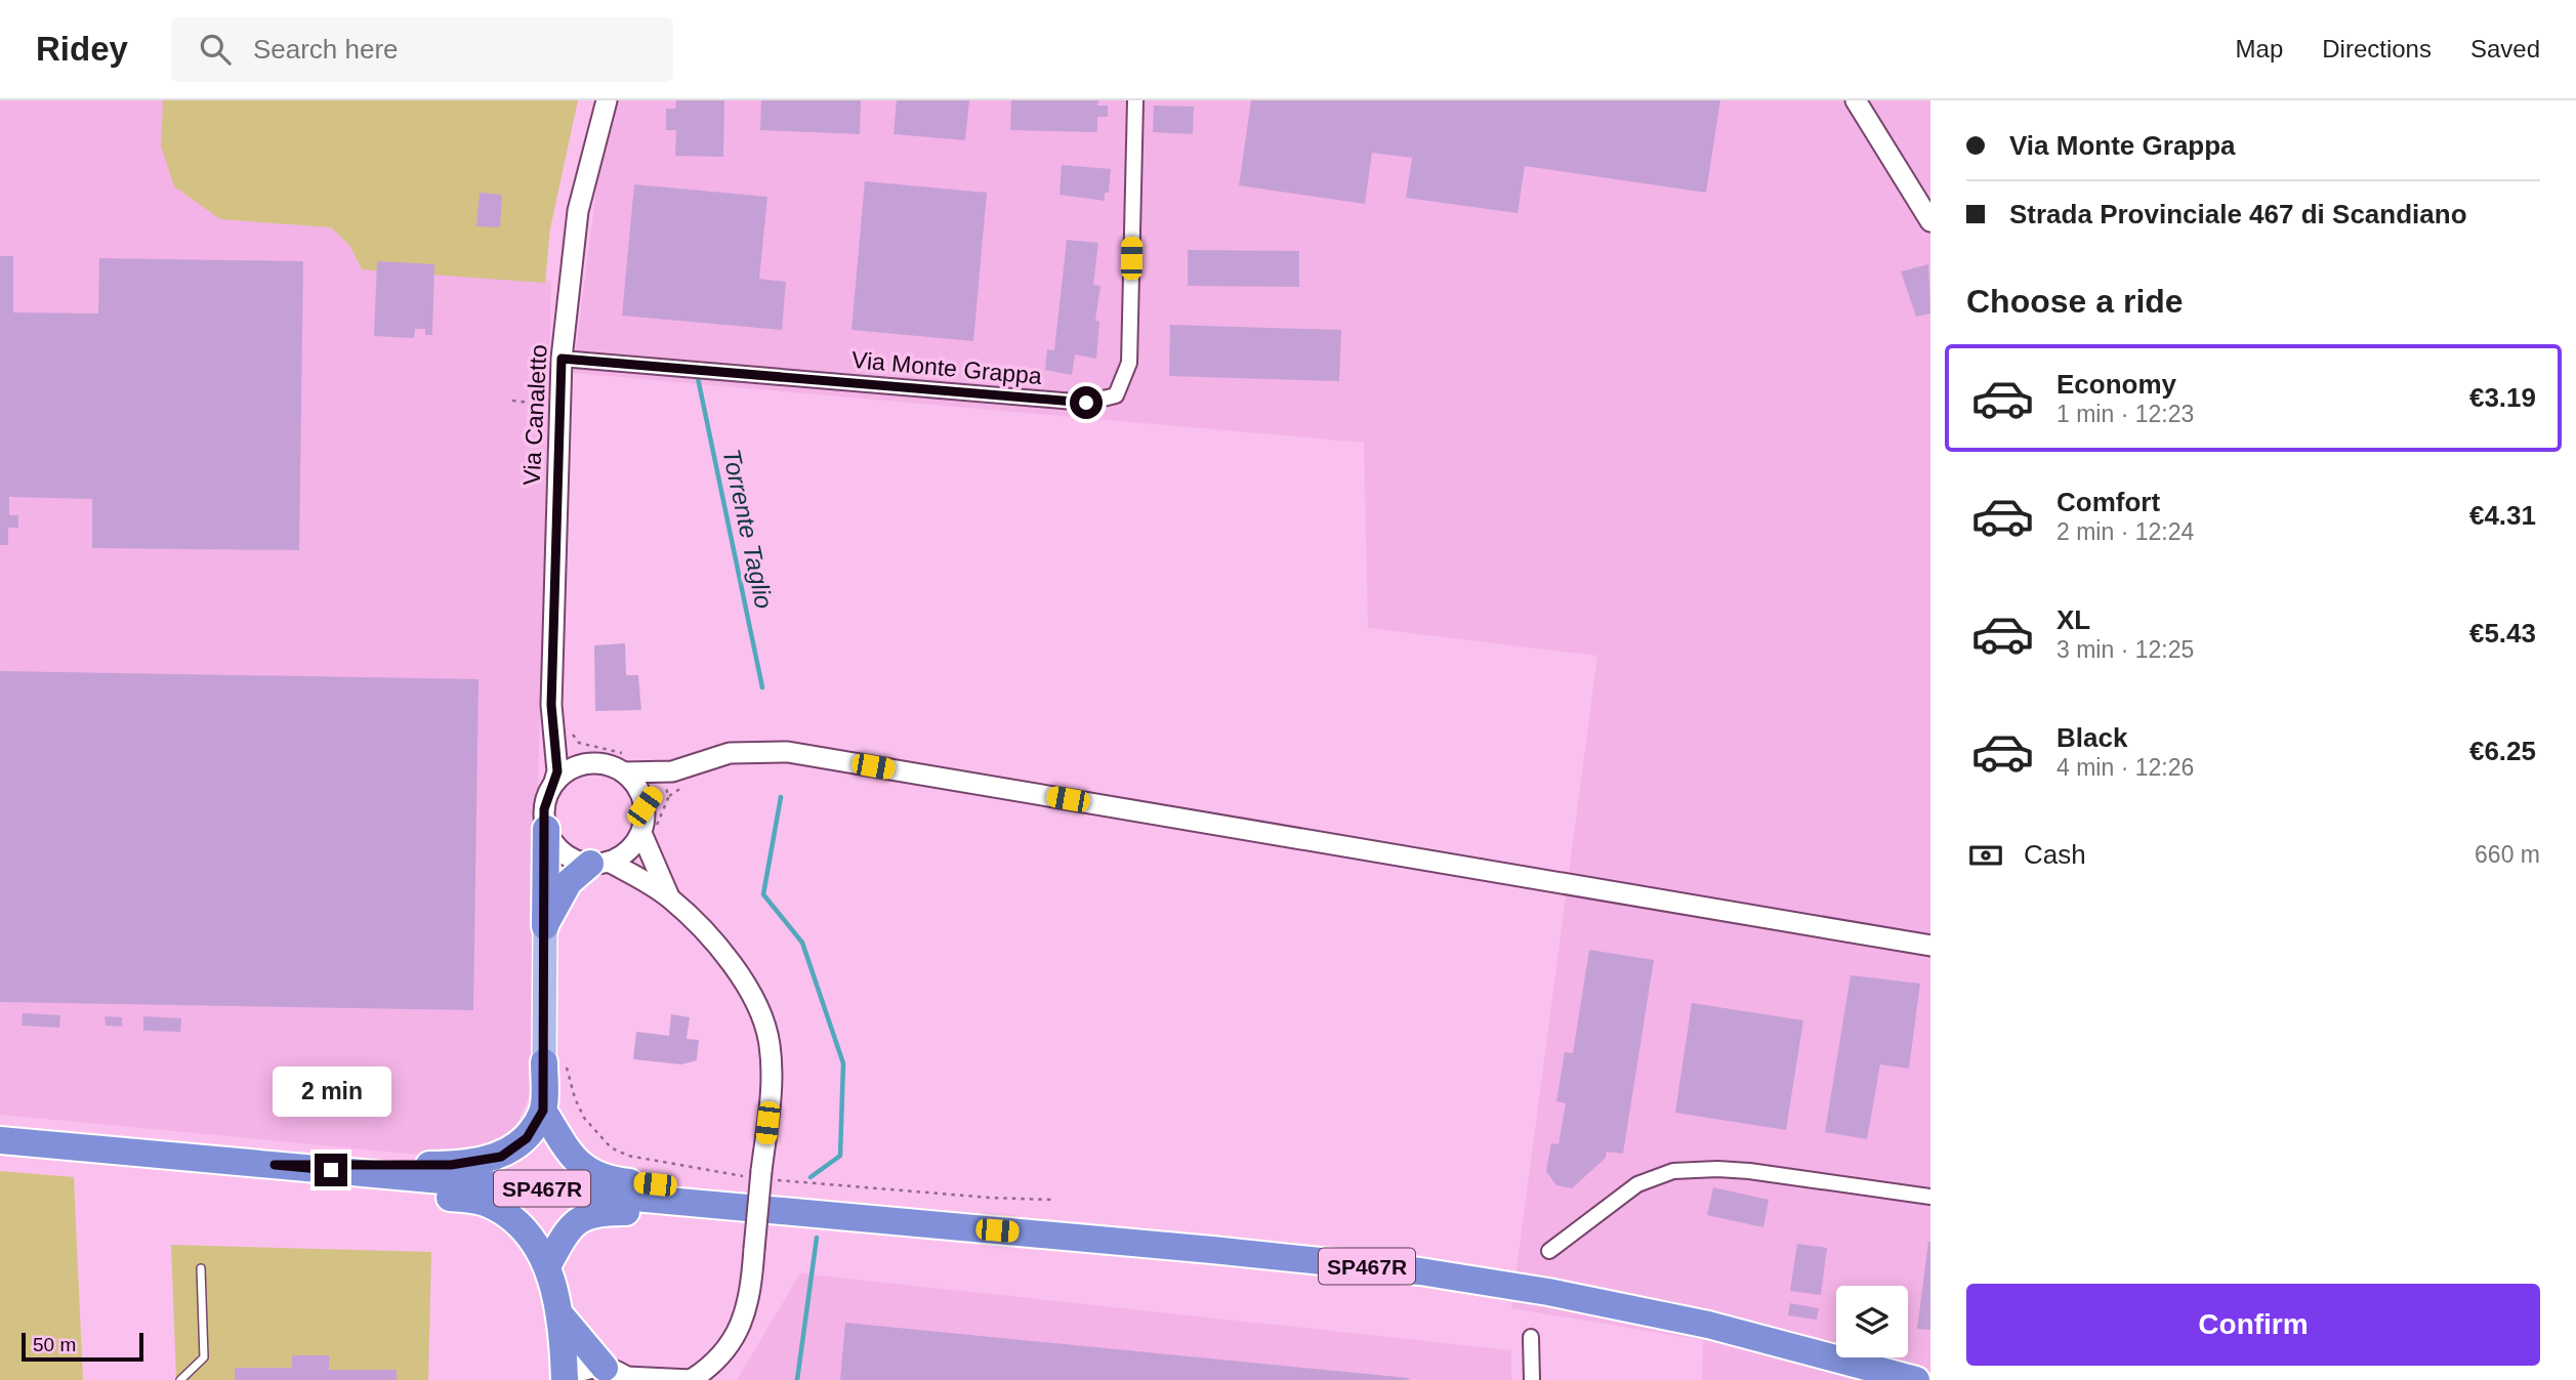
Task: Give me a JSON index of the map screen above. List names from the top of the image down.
{
  "streets": {
    "highway": ["SP467R"],
    "main road": ["Via Canaletto"],
    "street": ["Via Monte Grappa"]
  },
  "crossings": [
    ["Via Monte Grappa", "Via Canaletto"]
  ],
  "water": ["Torrente Taglio"],
  "scale_bar": "50 m",
  "page": {
    "header": "Ridey",
    "search": "Search here",
    "nav": ["Map", "Directions", "Saved"],
    "banner": ["Via Monte Grappa", "Strada Provinciale 467 di Scandiano"],
    "heading": "Choose a ride",
    "list": [
      {
        "name": "Economy",
        "note": "1 min · 12:23",
        "value": "€3.19"
      },
      {
        "name": "Comfort",
        "note": "2 min · 12:24",
        "value": "€4.31"
      },
      {
        "name": "XL",
        "note": "3 min · 12:25",
        "value": "€5.43"
      },
      {
        "name": "Black",
        "note": "4 min · 12:26",
        "value": "€6.25"
      }
    ],
    "pay": ["Cash", "660 m"],
    "bubble": "2 min",
    "buttons": "Confirm",
    "scale": "50 m"
  }
}
